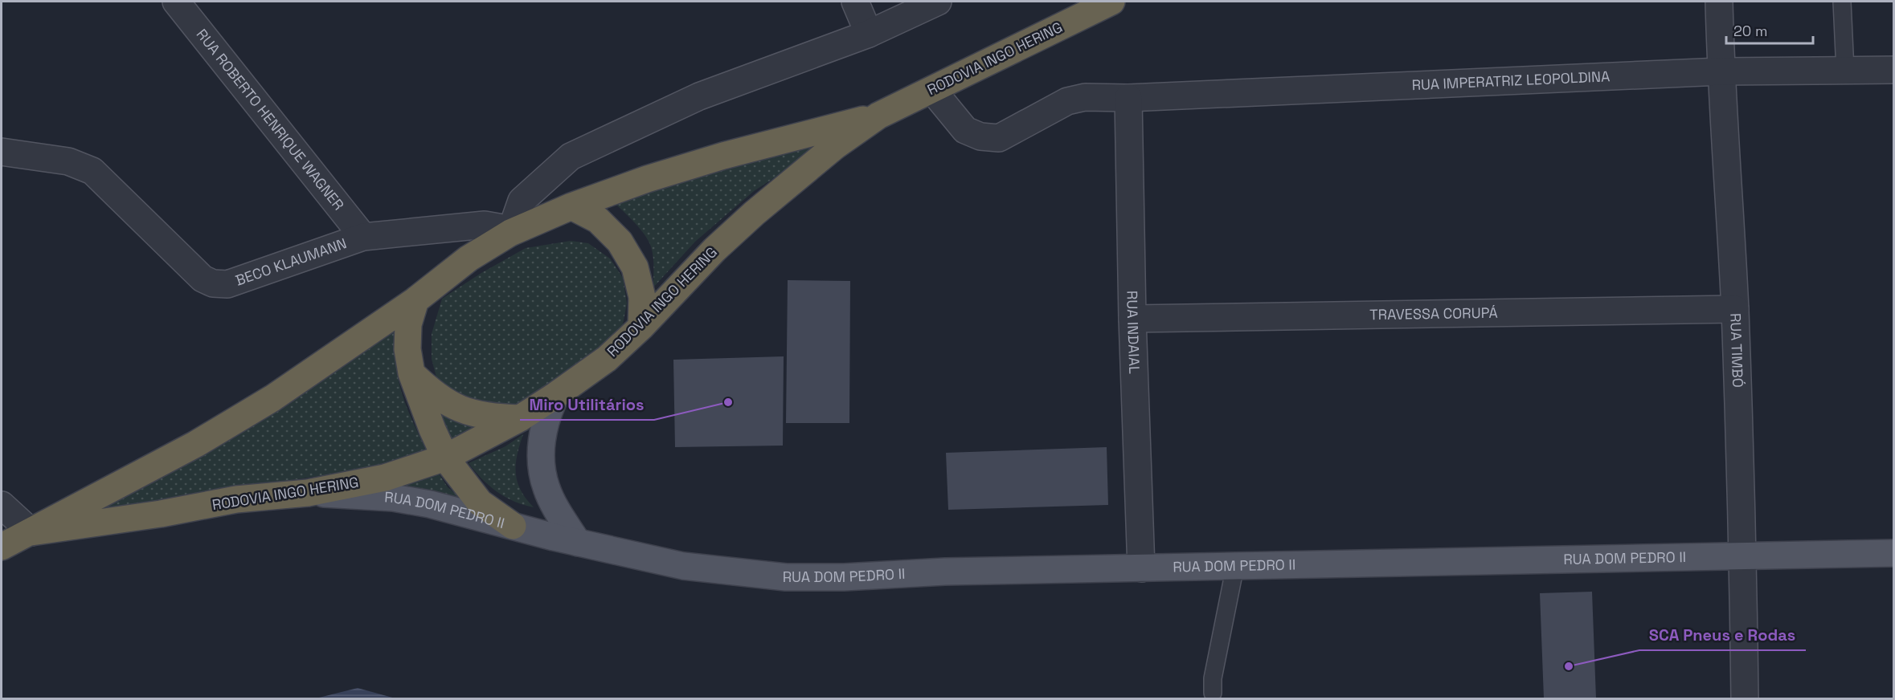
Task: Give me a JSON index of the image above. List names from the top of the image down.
{
  "streets": {
    "highway": ["RODOVIA INGO HERING"],
    "main road": ["RUA DOM PEDRO II"],
    "street": [
      "RUA IMPERATRIZ LEOPOLDINA",
      "RUA ROBERTO HENRIQUE WAGNER",
      "BECO KLAUMANN",
      "TRAVESSA CORUPÁ",
      "RUA INDAIAL",
      "RUA TIMBÓ"
    ]
  },
  "crossings": [
    ["RODOVIA INGO HERING", "RUA IMPERATRIZ LEOPOLDINA"],
    ["RODOVIA INGO HERING", "BECO KLAUMANN"],
    ["RODOVIA INGO HERING", "RUA DOM PEDRO II"],
    ["RUA IMPERATRIZ LEOPOLDINA", "RUA INDAIAL"],
    ["RUA IMPERATRIZ LEOPOLDINA", "RUA TIMBÓ"],
    ["RUA ROBERTO HENRIQUE WAGNER", "BECO KLAUMANN"],
    ["TRAVESSA CORUPÁ", "RUA INDAIAL"],
    ["TRAVESSA CORUPÁ", "RUA TIMBÓ"],
    ["RUA INDAIAL", "RUA DOM PEDRO II"],
    ["RUA TIMBÓ", "RUA DOM PEDRO II"]
  ],
  "places": ["Miro Utilitários", "SCA Pneus e Rodas"],
  "scale_bar": "20 m"
}
